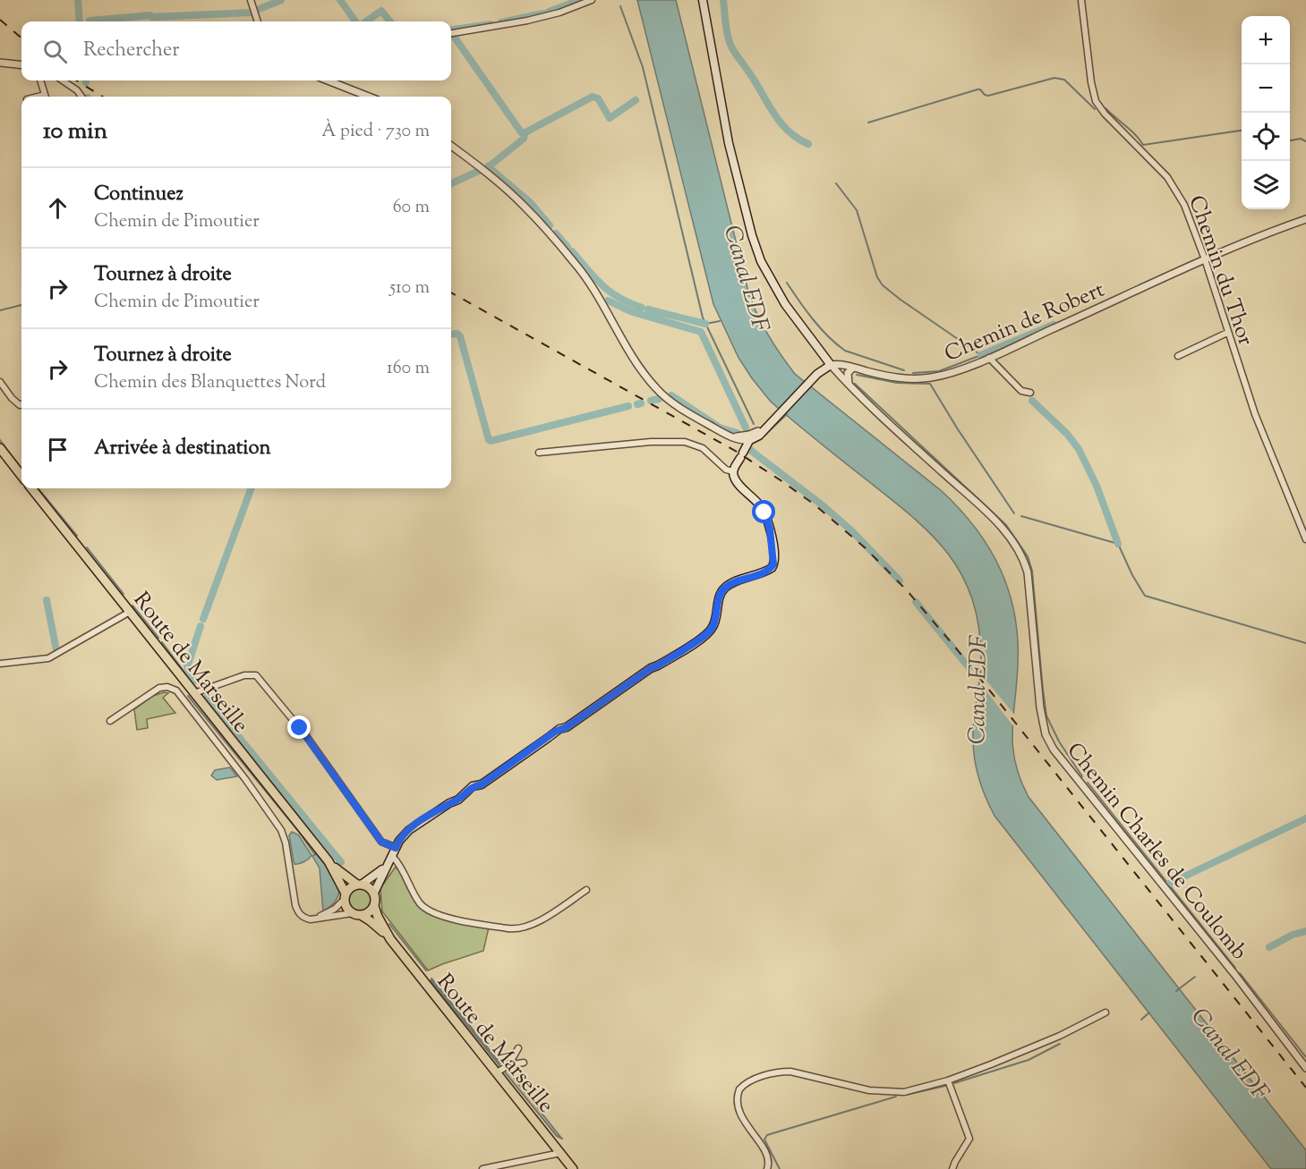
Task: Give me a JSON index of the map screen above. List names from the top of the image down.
{
  "streets": {
    "main road": ["Route de Marseille"],
    "street": ["Chemin du Thor", "Chemin de Robert", "Chemin Charles de Coulomb"]
  },
  "crossings": [
    ["Chemin du Thor", "Chemin de Robert"],
    ["Chemin de Robert", "Chemin Charles de Coulomb"]
  ],
  "water": ["Canal EDF"],
  "page": {
    "map_buttons": ["+", "−"],
    "search": "Rechercher",
    "heading": ["10 min", "À pied · 730 m"],
    "list": [
      ["Continuez", "Chemin de Pimoutier", "60 m"],
      ["Tournez à droite", "Chemin de Pimoutier", "510 m"],
      ["Tournez à droite", "Chemin des Blanquettes Nord", "160 m"],
      "Arrivée à destination"
    ]
  }
}
